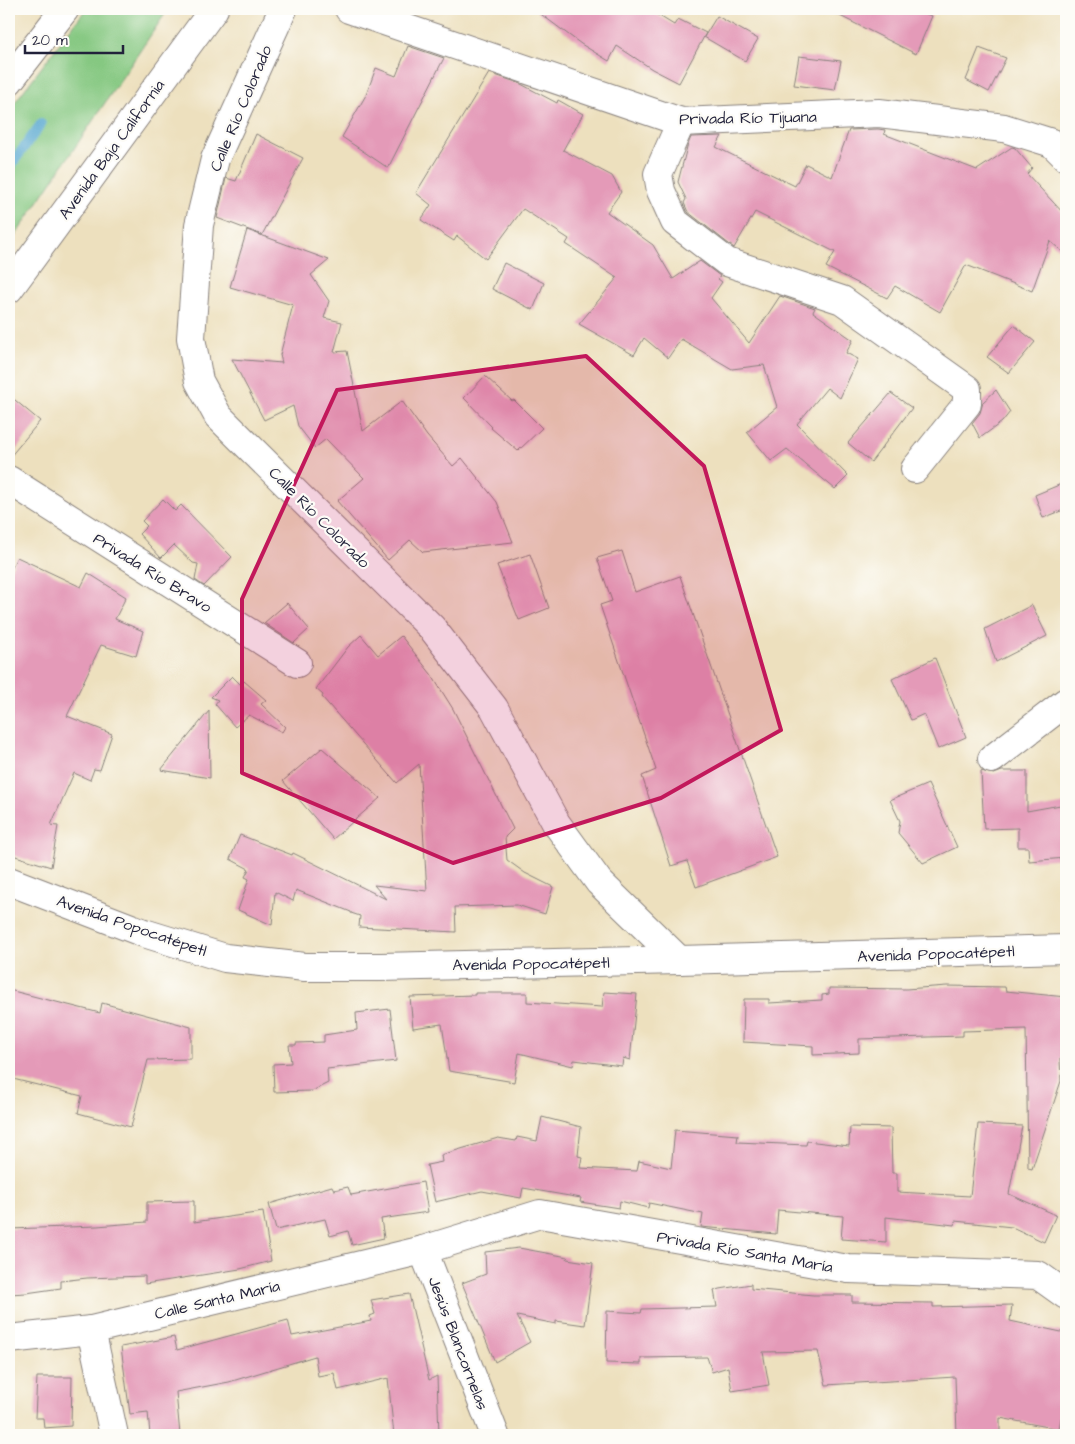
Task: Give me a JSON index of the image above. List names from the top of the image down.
{
  "streets": {
    "street": [
      "Calle Río Colorado",
      "Privada Río Tijuana",
      "Avenida Baja California",
      "Privada Río Bravo",
      "Avenida Popocatépetl",
      "Privada Río Santa María",
      "Calle Santa María",
      "Jesús Blancornelas"
    ]
  },
  "crossings": [
    ["Calle Río Colorado", "Avenida Popocatépetl"],
    ["Privada Río Santa María", "Calle Santa María"],
    ["Privada Río Santa María", "Jesús Blancornelas"],
    ["Calle Santa María", "Jesús Blancornelas"]
  ],
  "scale_bar": "20 m"
}
